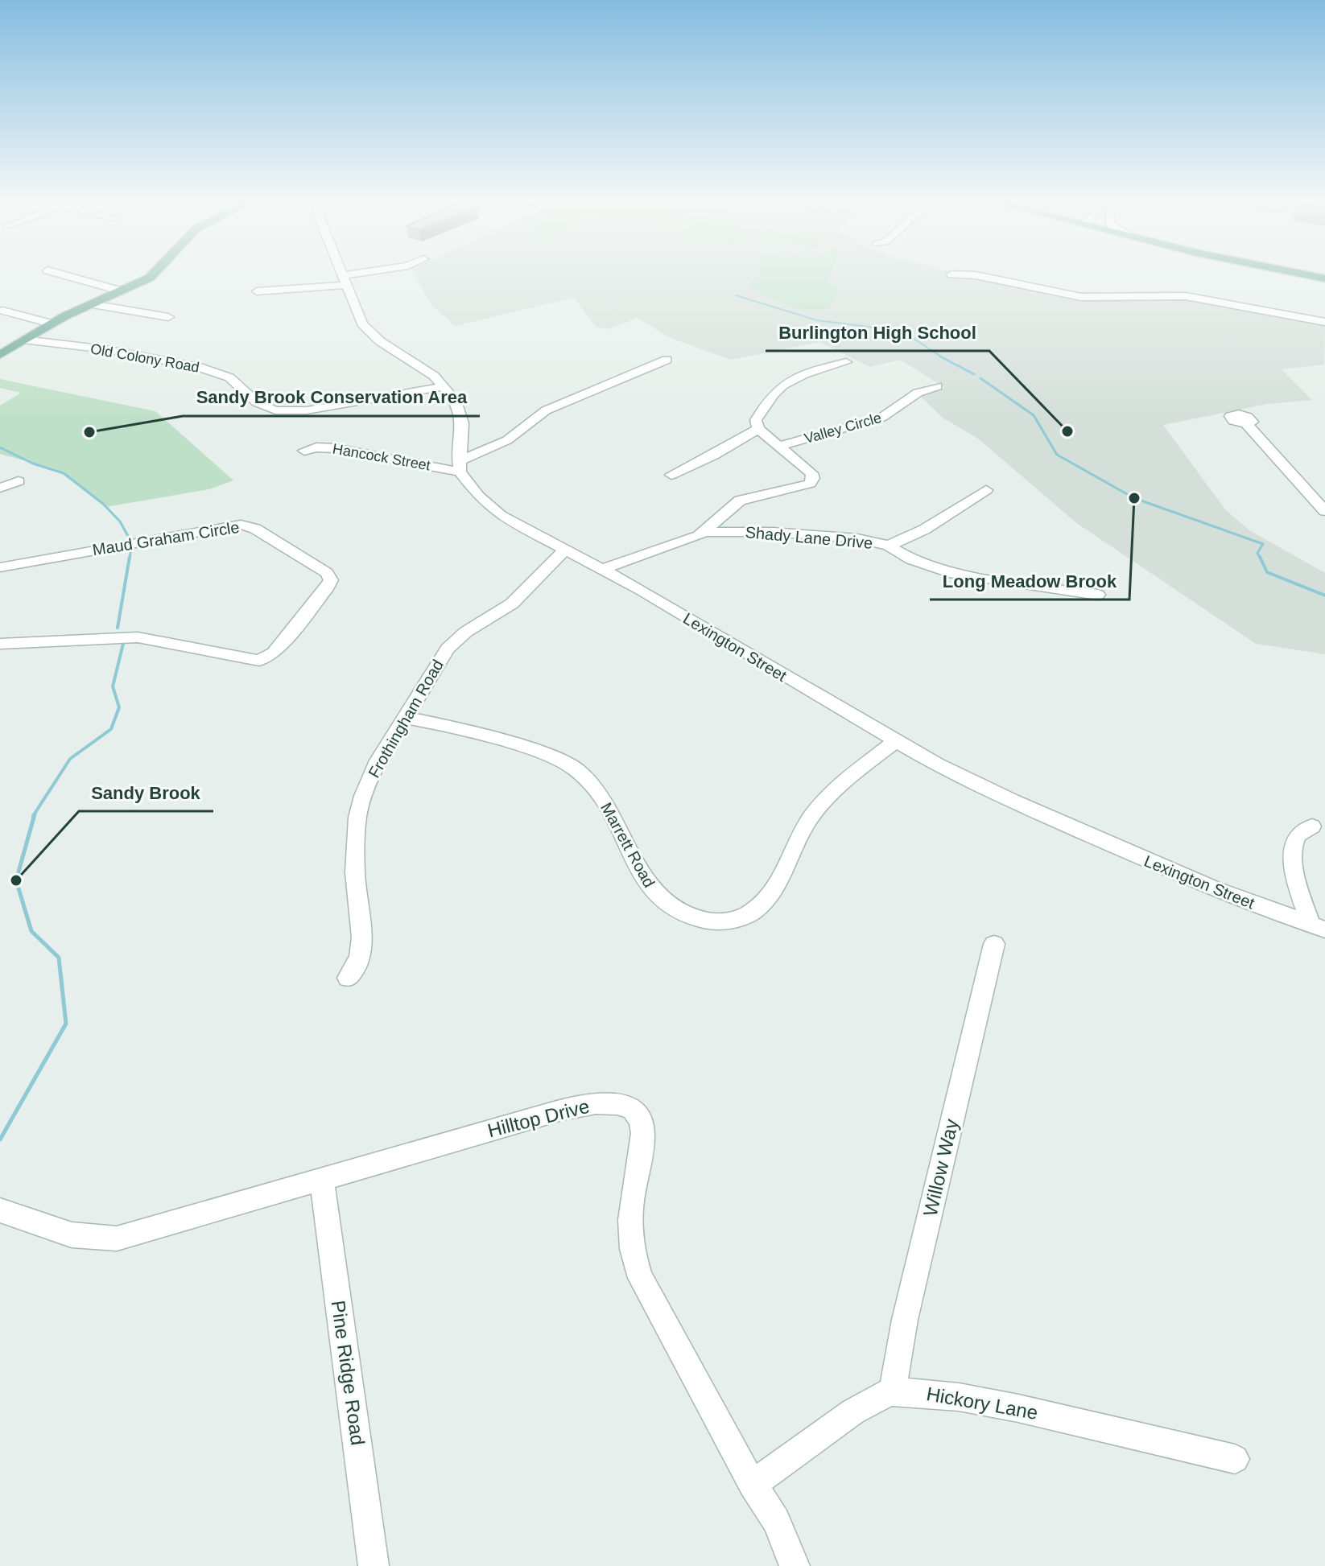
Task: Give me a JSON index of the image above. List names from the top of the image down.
{
  "streets": {
    "street": [
      "Old Colony Road",
      "Valley Circle",
      "Hancock Street",
      "Shady Lane Drive",
      "Maud Graham Circle",
      "Lexington Street",
      "Frothingham Road",
      "Marrett Road",
      "Hilltop Drive",
      "Willow Way",
      "Pine Ridge Road",
      "Hickory Lane"
    ]
  },
  "crossings": [
    ["Hancock Street", "Lexington Street"],
    ["Lexington Street", "Frothingham Road"],
    ["Lexington Street", "Marrett Road"],
    ["Frothingham Road", "Marrett Road"],
    ["Hilltop Drive", "Pine Ridge Road"],
    ["Hilltop Drive", "Hickory Lane"],
    ["Willow Way", "Hickory Lane"]
  ],
  "places": [
    "Burlington High School",
    "Sandy Brook Conservation Area",
    "Long Meadow Brook",
    "Sandy Brook"
  ]
}
